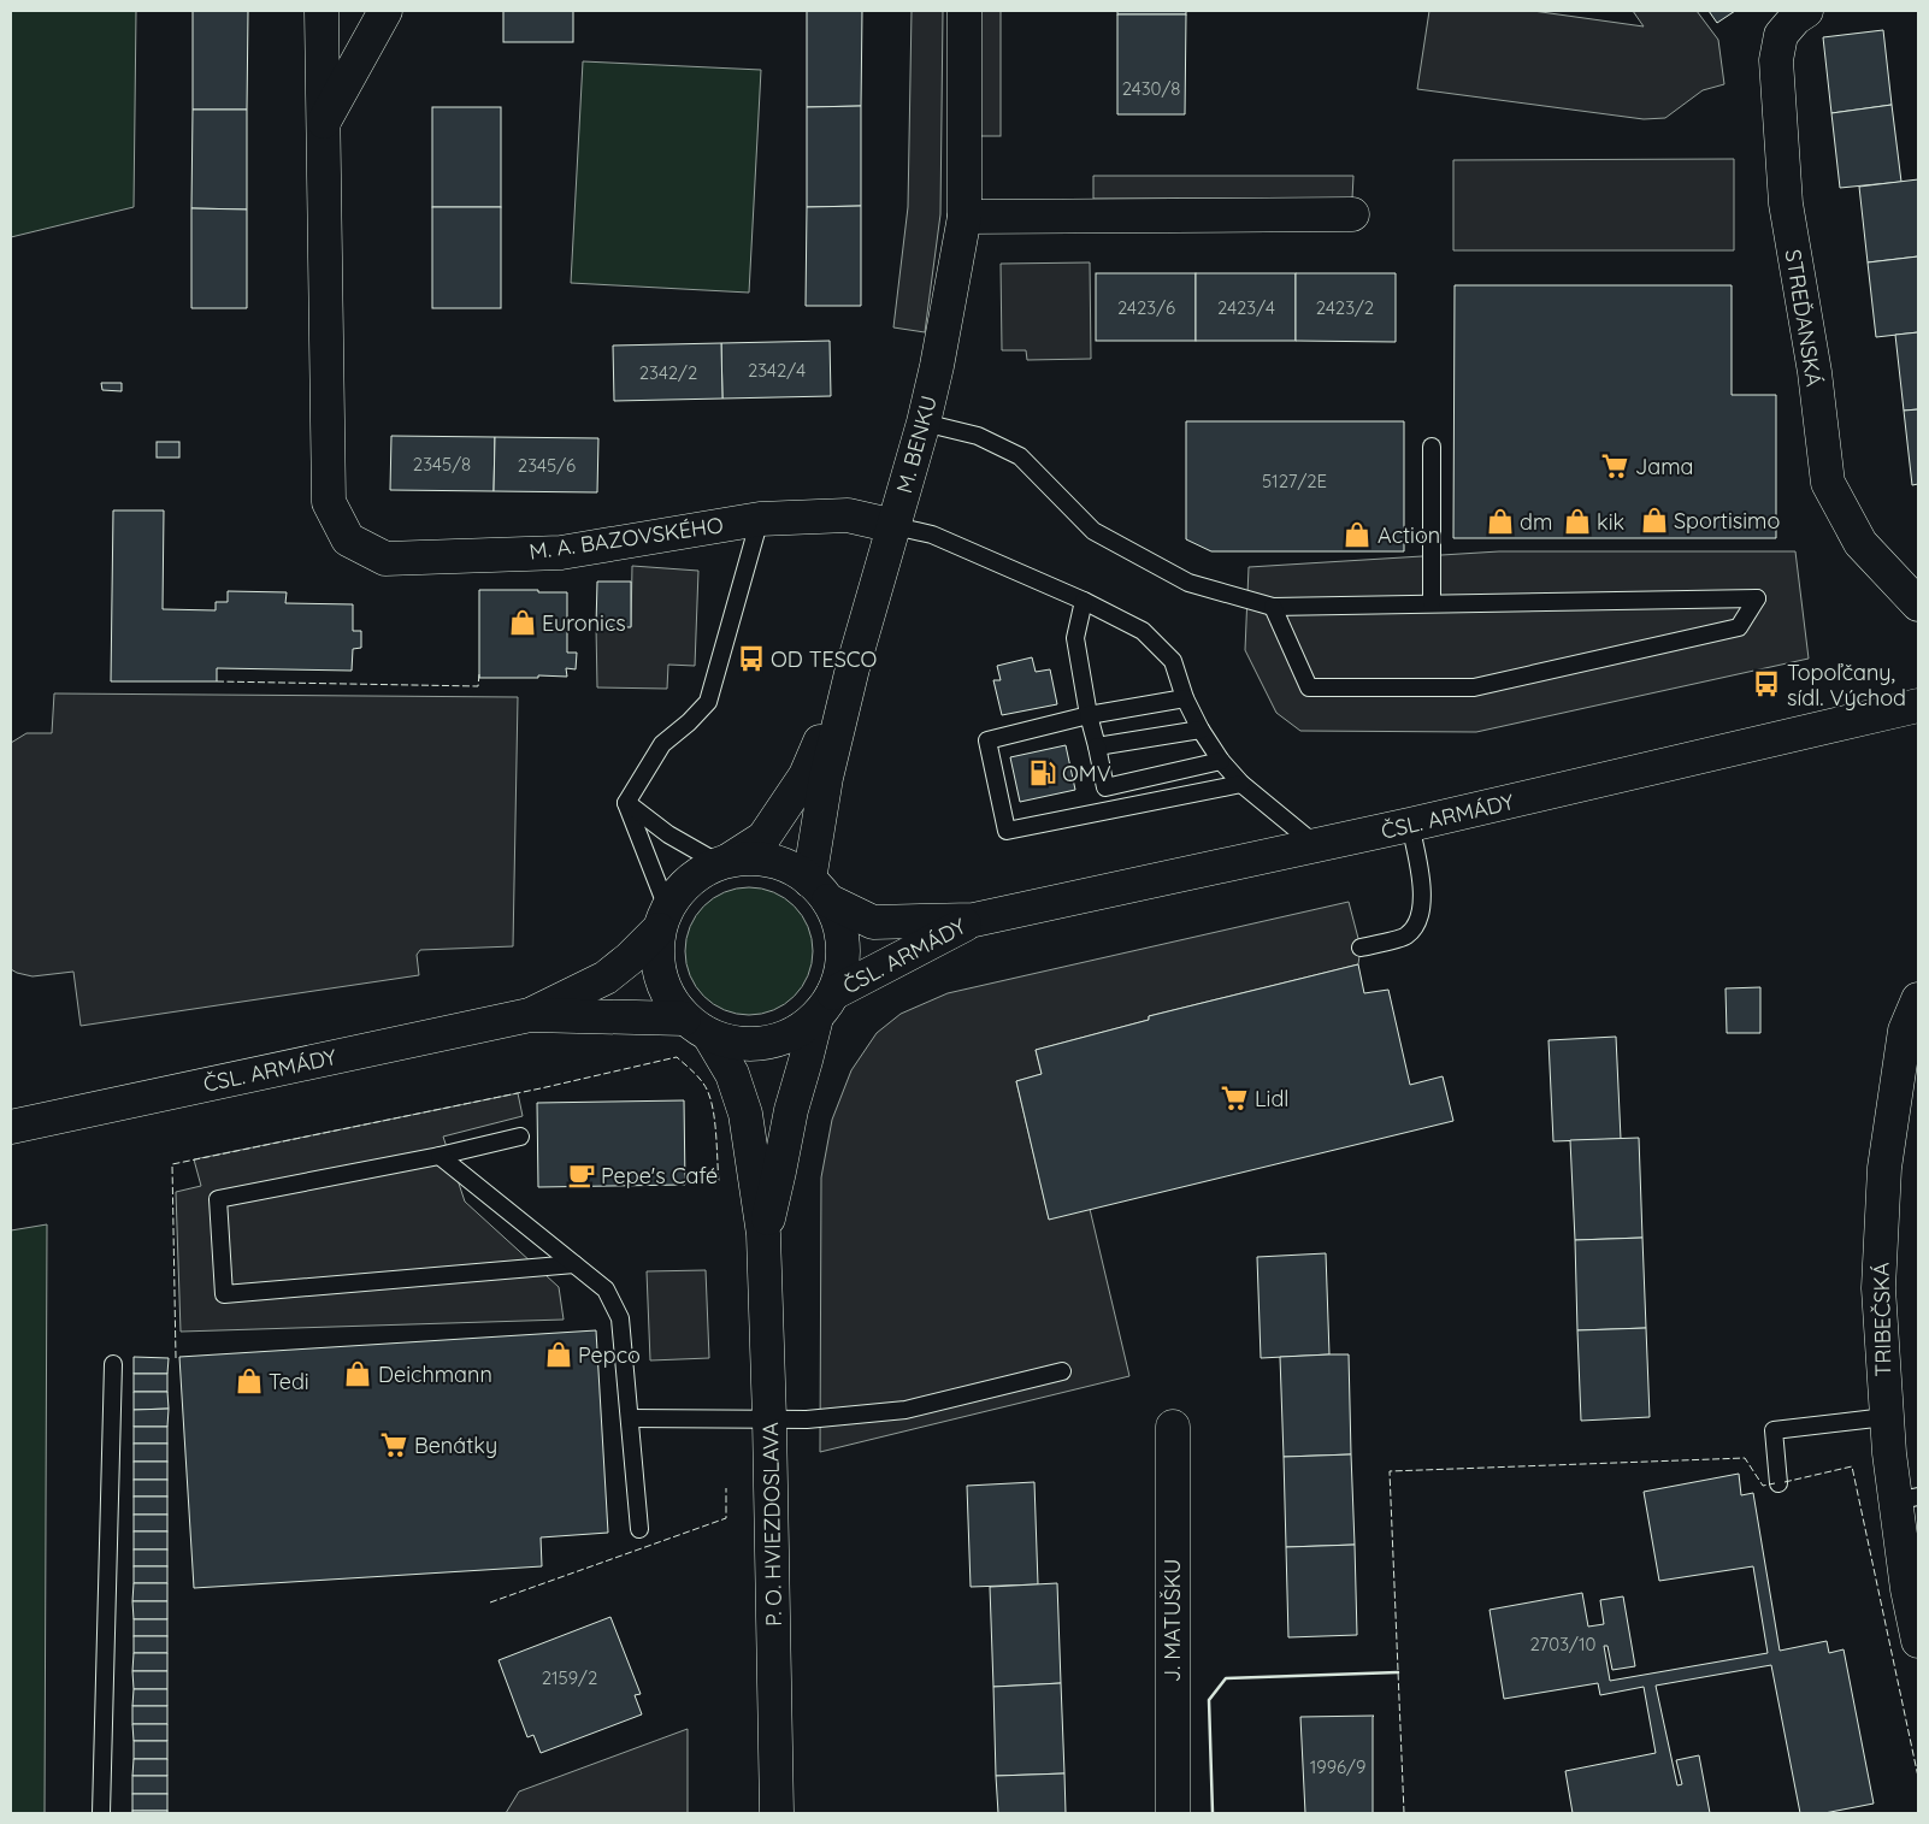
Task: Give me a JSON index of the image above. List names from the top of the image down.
{
  "streets": {
    "street": [
      "STREĎANSKÁ",
      "M. BENKU",
      "M. A. BAZOVSKÉHO",
      "ČSL. ARMÁDY",
      "TRIBEČSKÁ",
      "P. O. HVIEZDOSLAVA",
      "J. MATUŠKU"
    ]
  },
  "crossings": [
    ["M. BENKU", "M. A. BAZOVSKÉHO"],
    ["M. BENKU", "ČSL. ARMÁDY"],
    ["M. BENKU", "P. O. HVIEZDOSLAVA"],
    ["ČSL. ARMÁDY", "P. O. HVIEZDOSLAVA"]
  ],
  "places": {
    "supermarket": ["Jama", "Lidl", "Benátky"],
    "shop": [
      "Sportisimo",
      "dm",
      "kik",
      "Action",
      "Euronics",
      "Pepco",
      "Deichmann",
      "Tedi"
    ],
    "bus stop": ["OD TESCO", "Topoľčany, sídl. Východ"],
    "fuel station": ["OMV"],
    "cafe": ["Pepe's Café"]
  },
  "house_numbers": [
    "2430/8",
    "2423/6",
    "2423/4",
    "2423/2",
    "2342/4",
    "2342/2",
    "2345/8",
    "2345/6",
    "5127/2E",
    "2703/10",
    "2159/2",
    "1996/9"
  ]
}
